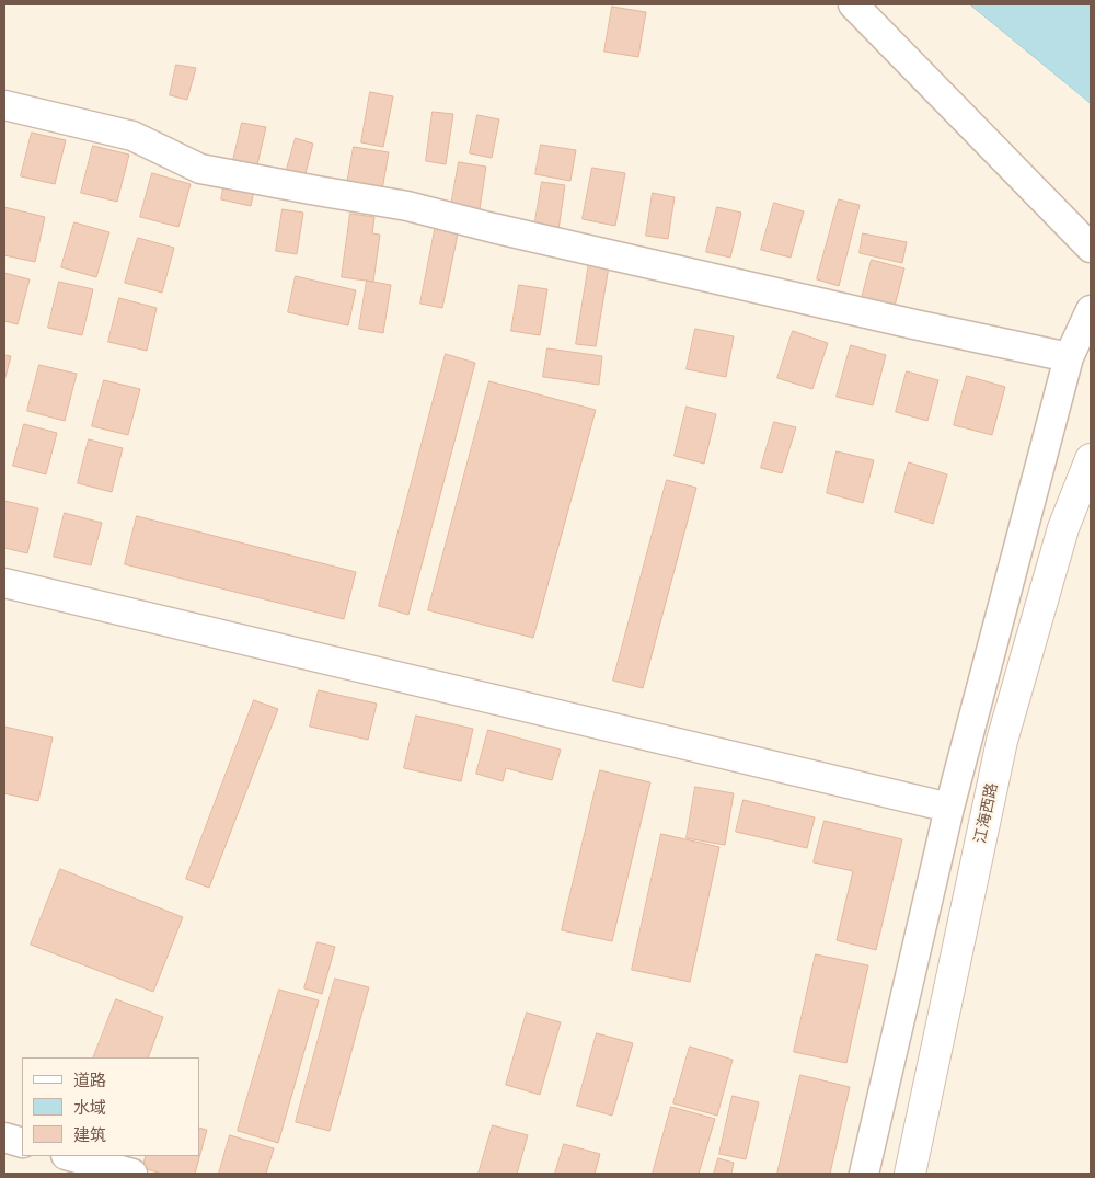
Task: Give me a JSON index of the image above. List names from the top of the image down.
{
  "streets": {
    "main road": ["江海西路"]
  },
  "legend": ["道路", "水域", "建筑"]
}
